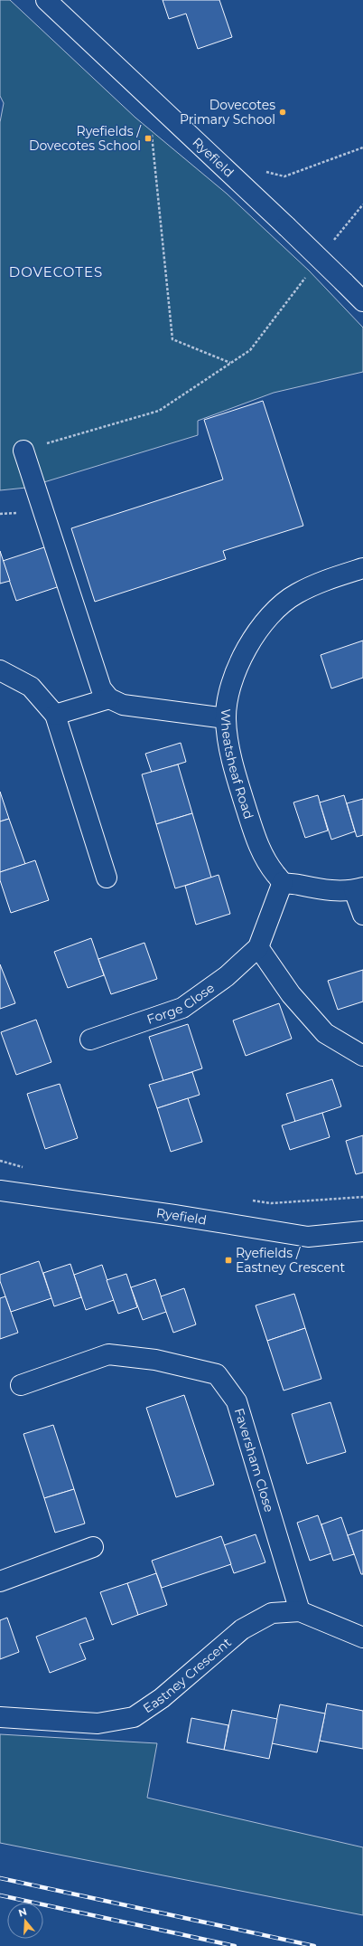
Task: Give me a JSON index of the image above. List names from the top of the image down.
{
  "streets": {
    "street": [
      "Ryefield",
      "Wheatsheaf Road",
      "Forge Close",
      "Faversham Close",
      "Eastney Crescent"
    ]
  },
  "crossings": [
    ["Wheatsheaf Road", "Forge Close"],
    ["Faversham Close", "Eastney Crescent"]
  ],
  "districts": ["DOVECOTES"],
  "places": {
    "other": ["Dovecotes Primary School"],
    "transit": ["Ryefields / Dovecotes School", "Ryefields / Eastney Crescent"]
  },
  "north": "top"
}
